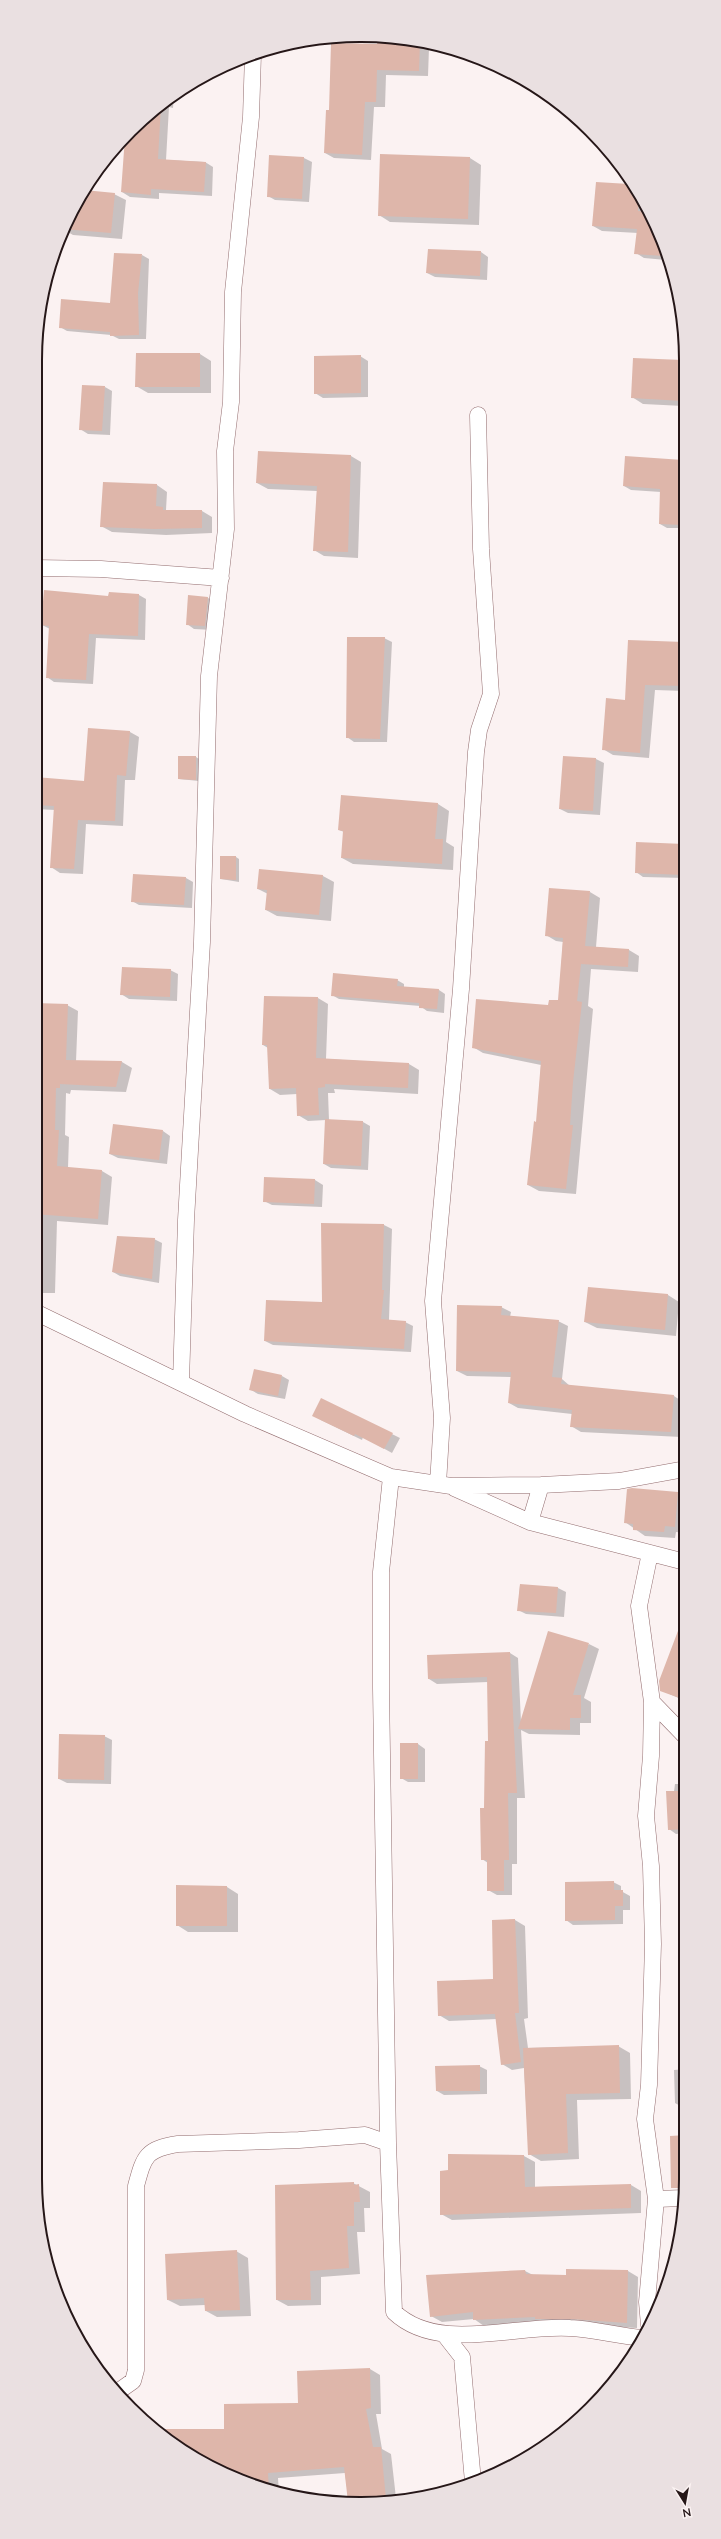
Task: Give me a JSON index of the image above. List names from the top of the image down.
{
  "north": "bottom"
}
